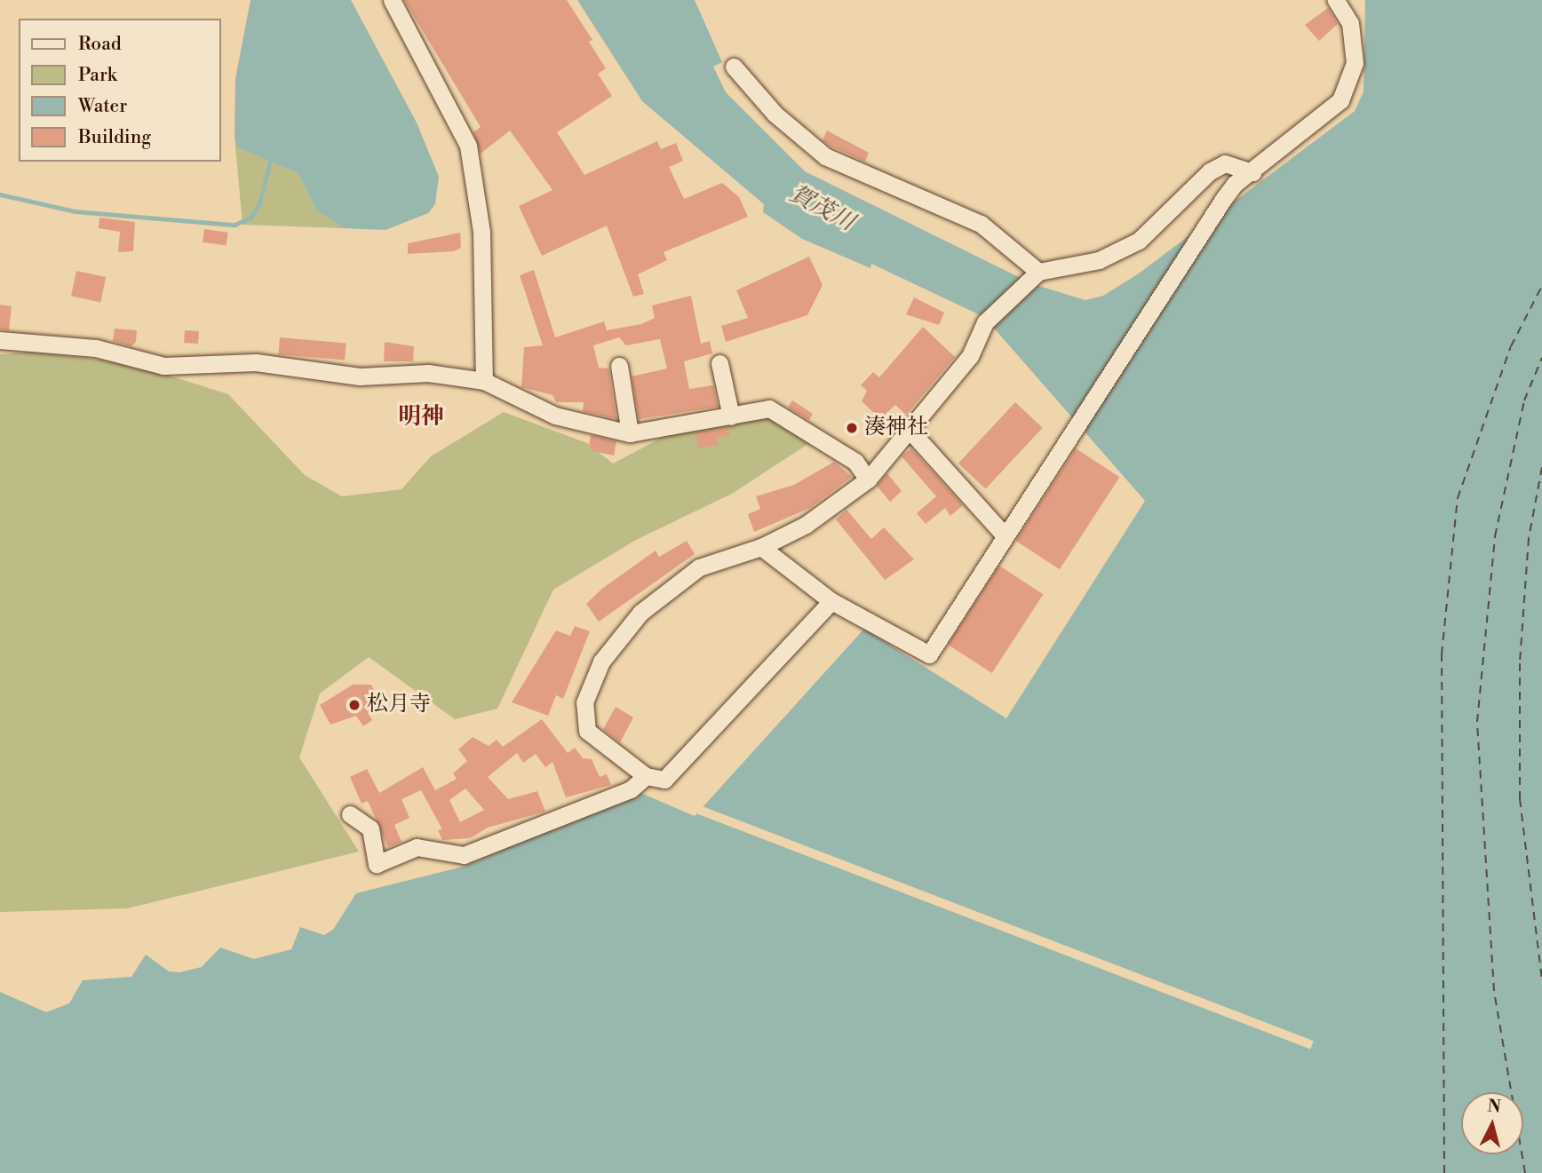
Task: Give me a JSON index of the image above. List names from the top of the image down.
{
  "districts": ["明神"],
  "water": ["賀茂川"],
  "places": ["湊神社", "松月寺"],
  "legend": [
    "Road",
    "Park",
    "Water",
    "Building"
  ],
  "north": "top"
}
